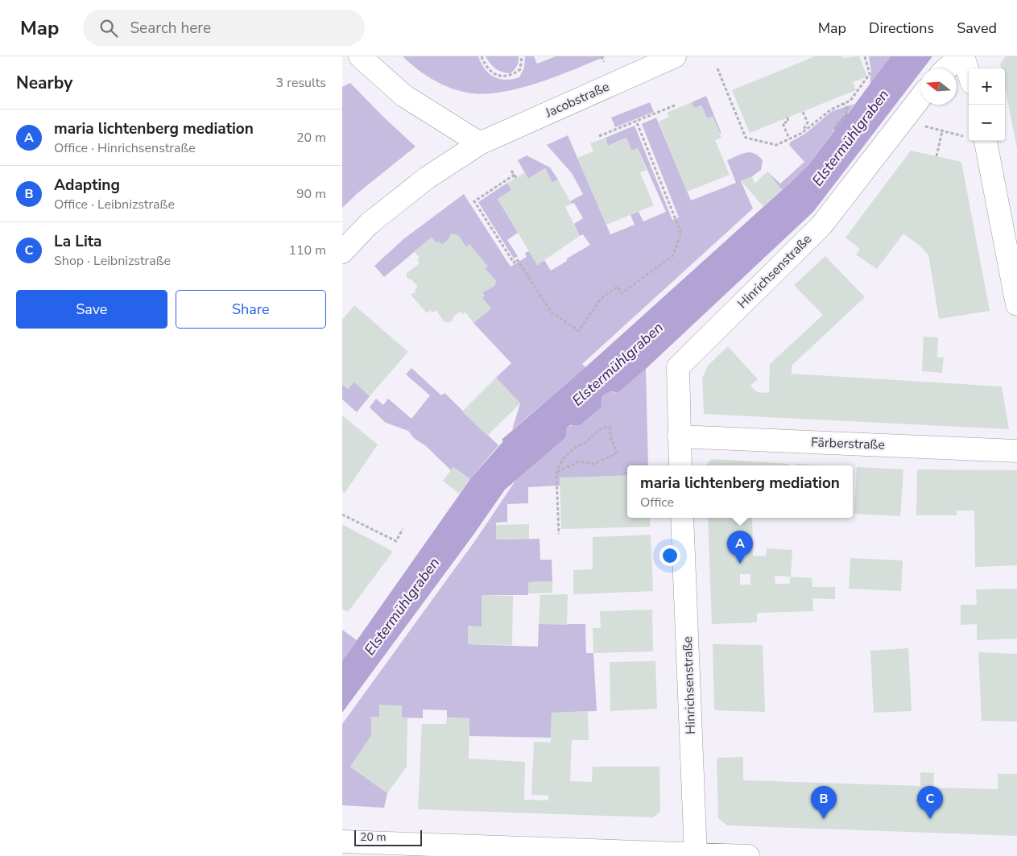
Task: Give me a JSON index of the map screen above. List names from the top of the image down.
{
  "streets": {
    "street": ["Jacobstraße", "Hinrichsenstraße", "Färberstraße"]
  },
  "crossings": [
    ["Hinrichsenstraße", "Färberstraße"]
  ],
  "water": ["Elstermühlgraben"],
  "scale_bar": "20 m",
  "north": "left",
  "page": {
    "header": "Map",
    "search": "Search here",
    "nav": ["Map", "Directions", "Saved"],
    "heading": ["Nearby", "3 results"],
    "map_buttons": ["+", "−"],
    "list": [
      {
        "mark": "A",
        "name": "maria lichtenberg mediation",
        "note": "Office · Hinrichsenstraße",
        "value": "20 m"
      },
      {
        "mark": "B",
        "name": "Adapting",
        "note": "Office · Leibnizstraße",
        "value": "90 m"
      },
      {
        "mark": "C",
        "name": "La Lita",
        "note": "Shop · Leibnizstraße",
        "value": "110 m"
      }
    ],
    "buttons": ["Save", "Share"],
    "popup": ["maria lichtenberg mediation", "Office"],
    "pins": ["A", "B", "C"],
    "scale": "20 m"
  }
}
